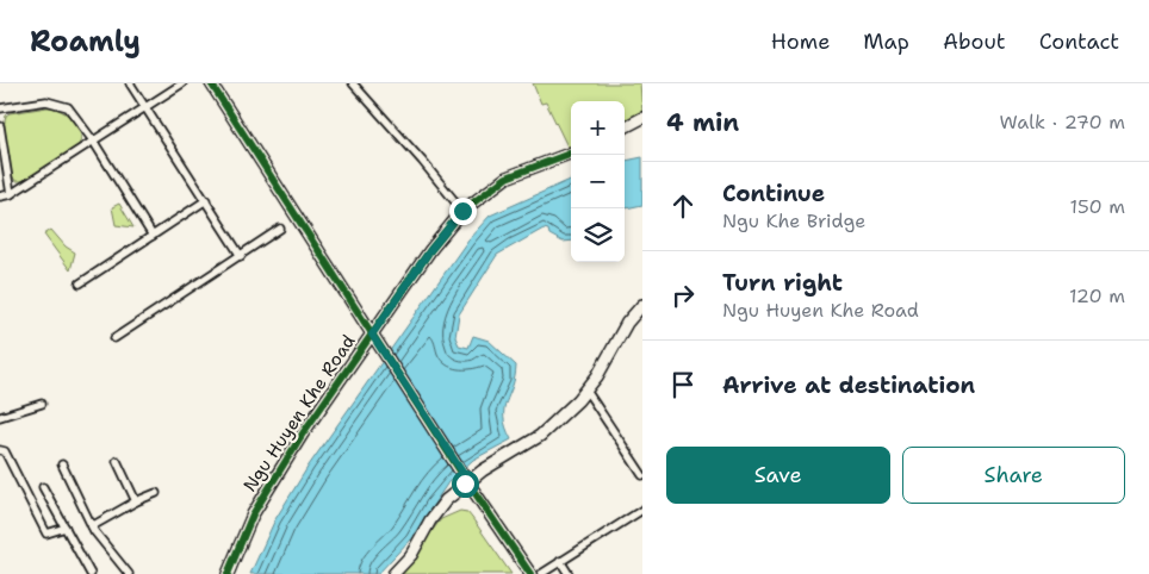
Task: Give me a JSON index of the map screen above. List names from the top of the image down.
{
  "streets": {
    "street": ["Ngu Huyen Khe Road"]
  },
  "page": {
    "header": "Roamly",
    "nav": [
      "Home",
      "Map",
      "About",
      "Contact"
    ],
    "heading": ["4 min", "Walk · 270 m"],
    "map_buttons": ["+", "−"],
    "list": [
      ["Continue", "Ngu Khe Bridge", "150 m"],
      ["Turn right", "Ngu Huyen Khe Road", "120 m"],
      "Arrive at destination"
    ],
    "buttons": ["Save", "Share"]
  }
}
